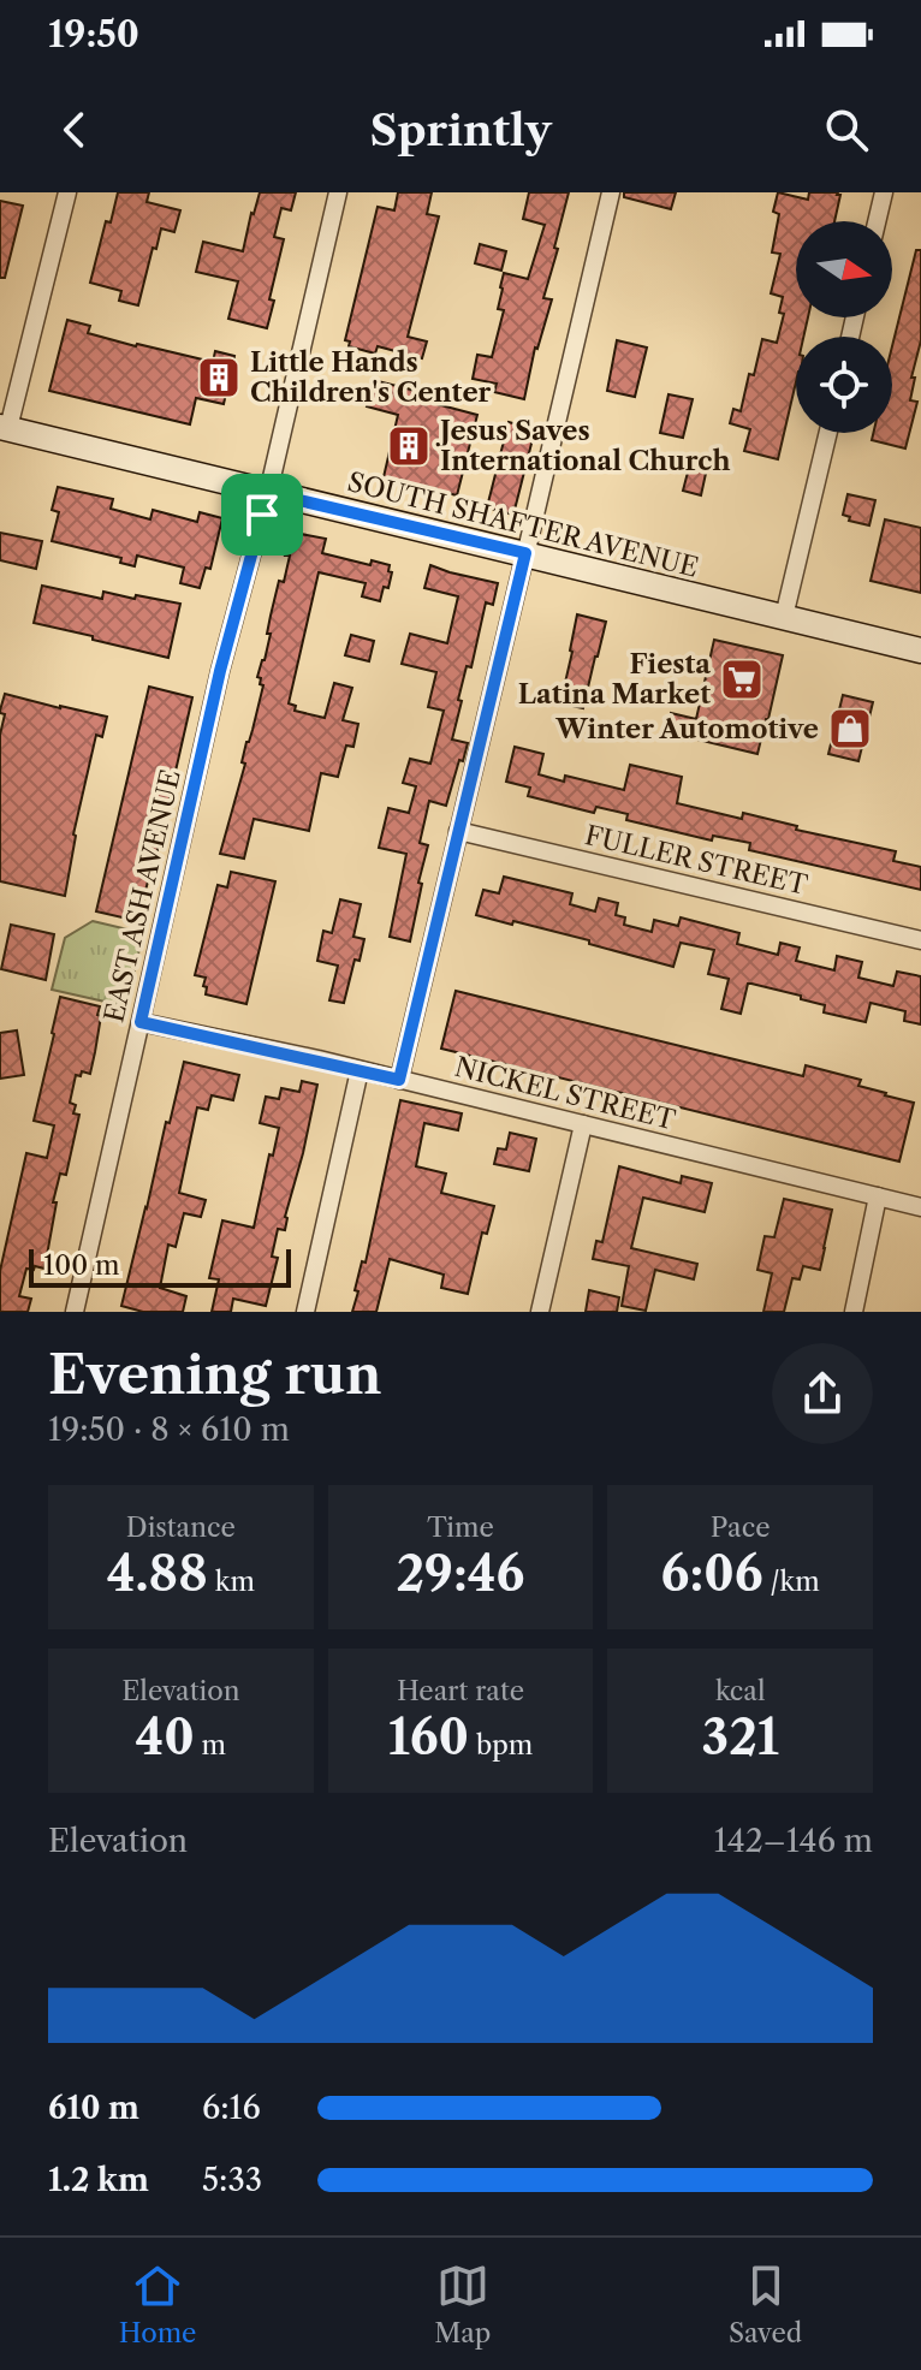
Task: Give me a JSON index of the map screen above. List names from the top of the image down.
{
  "streets": {
    "main road": ["SOUTH SHAFTER AVENUE"],
    "street": ["FULLER STREET", "EAST ASH AVENUE", "NICKEL STREET"]
  },
  "crossings": [
    ["SOUTH SHAFTER AVENUE", "EAST ASH AVENUE"],
    ["EAST ASH AVENUE", "NICKEL STREET"]
  ],
  "places": {
    "building": ["Little Hands Children's Center", "Jesus Saves International Church"],
    "supermarket": ["Fiesta Latina Market"],
    "shop": ["Winter Automotive"]
  },
  "scale_bar": "100 m",
  "north": "right",
  "page": {
    "status": "19:50",
    "header": "Sprintly",
    "scale": "100 m",
    "heading": ["Evening run", "19:50 · 8 × 610 m"],
    "stats": [
      ["Distance", "4.88 km"],
      ["Time", "29:46"],
      ["Pace", "6:06 /km"],
      ["Elevation", "40 m"],
      ["Heart rate", "160 bpm"],
      ["kcal", "321"]
    ],
    "chart": ["Elevation", "142–146 m"],
    "list": [
      {
        "name": "610 m",
        "note": "6:16"
      },
      {
        "name": "1.2 km",
        "note": "5:33"
      }
    ],
    "tabs": ["Home", "Map", "Saved"]
  }
}
